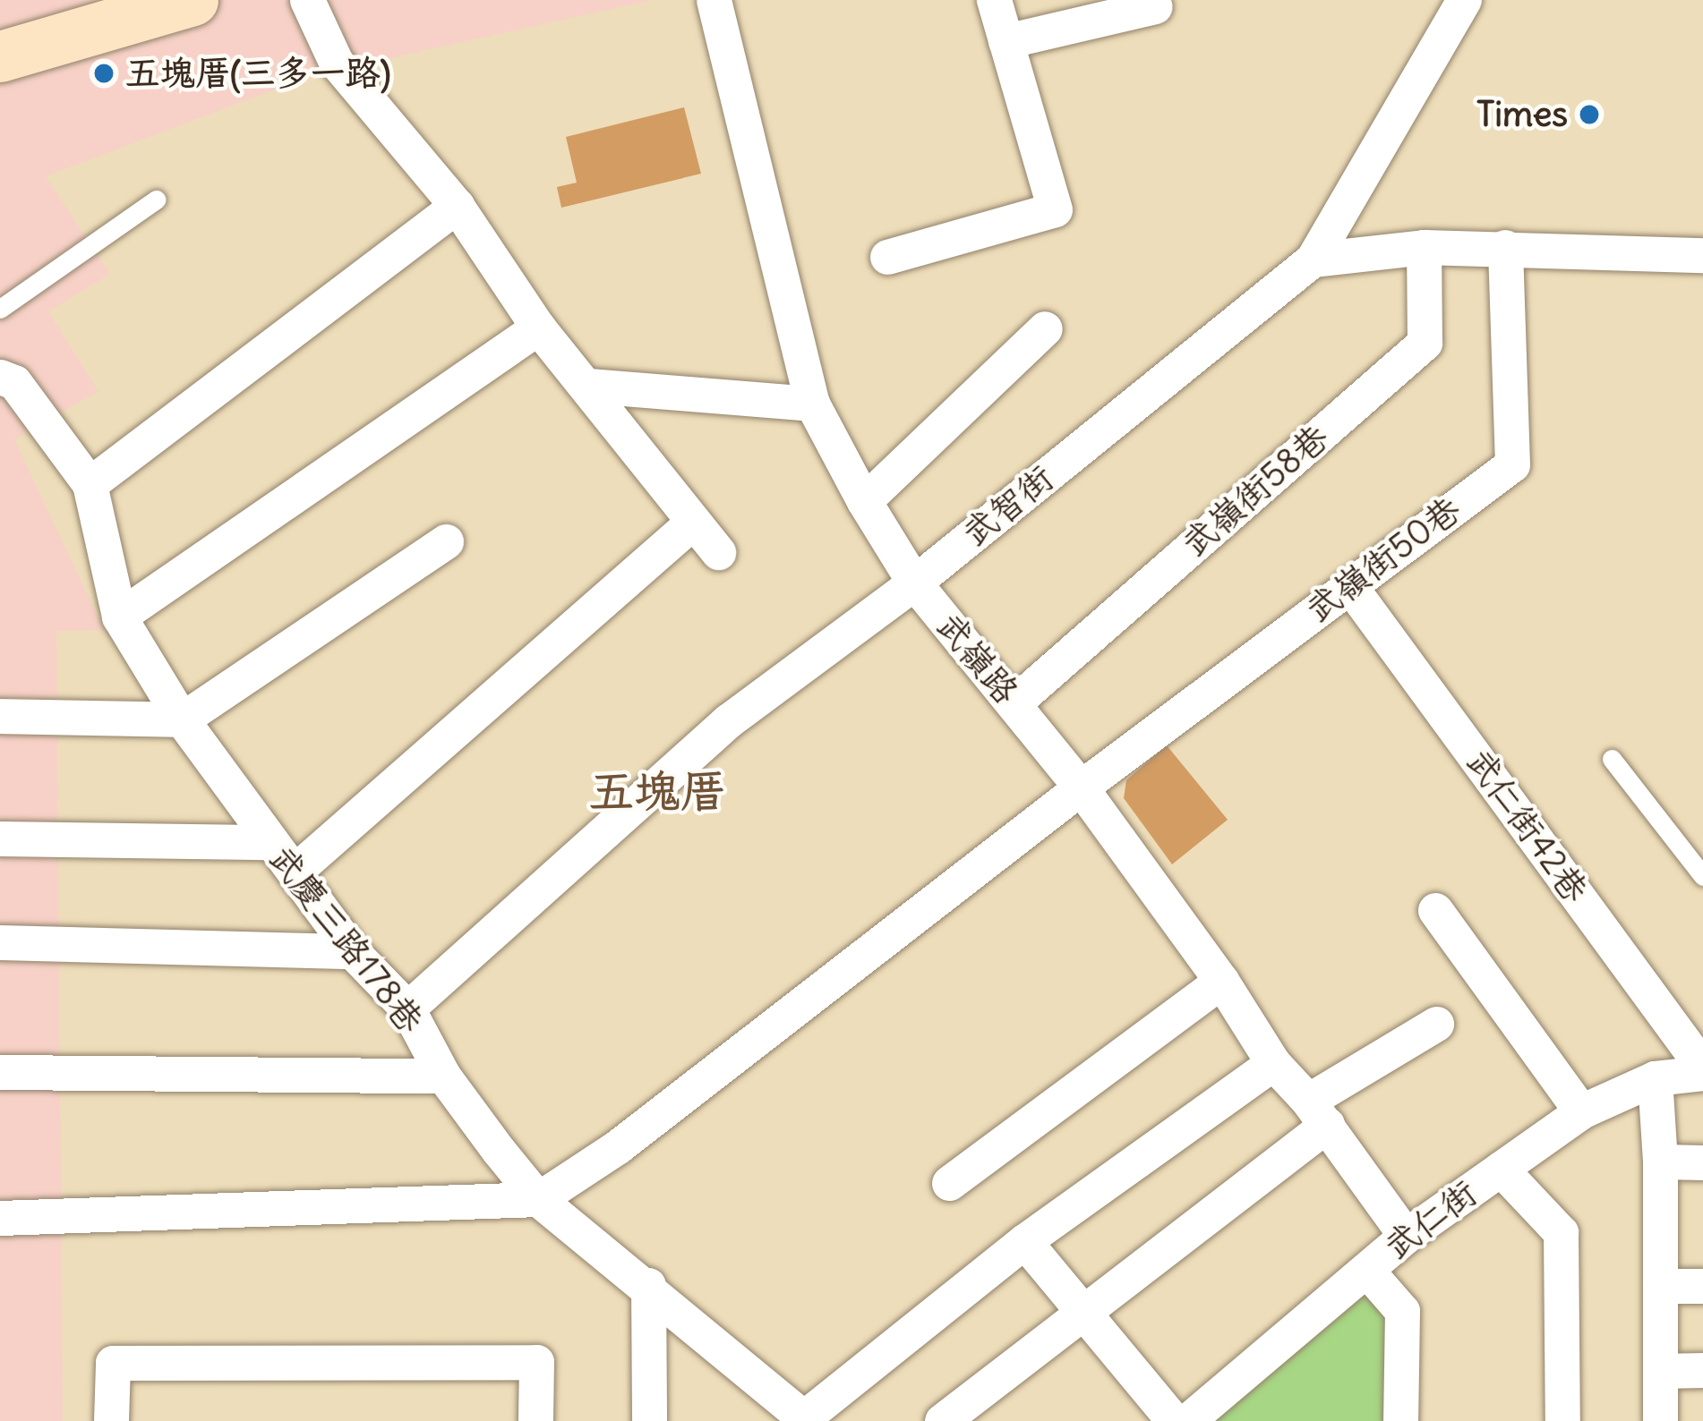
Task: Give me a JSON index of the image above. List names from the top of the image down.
{
  "streets": {
    "street": [
      "武嶺街58巷",
      "武智街",
      "武嶺街50巷",
      "武嶺路",
      "武仁街42巷",
      "武慶三路178巷",
      "武仁街"
    ]
  },
  "crossings": [
    ["武嶺街58巷", "武嶺路"],
    ["武智街", "武嶺路"],
    ["武智街", "武慶三路178巷"],
    ["武嶺街50巷", "武嶺路"],
    ["武嶺街50巷", "武仁街42巷"],
    ["武嶺街50巷", "武慶三路178巷"],
    ["武嶺路", "武仁街"],
    ["武仁街42巷", "武仁街"]
  ],
  "districts": ["五塊厝"],
  "places": ["五塊厝(三多一路)", "Times"]
}
